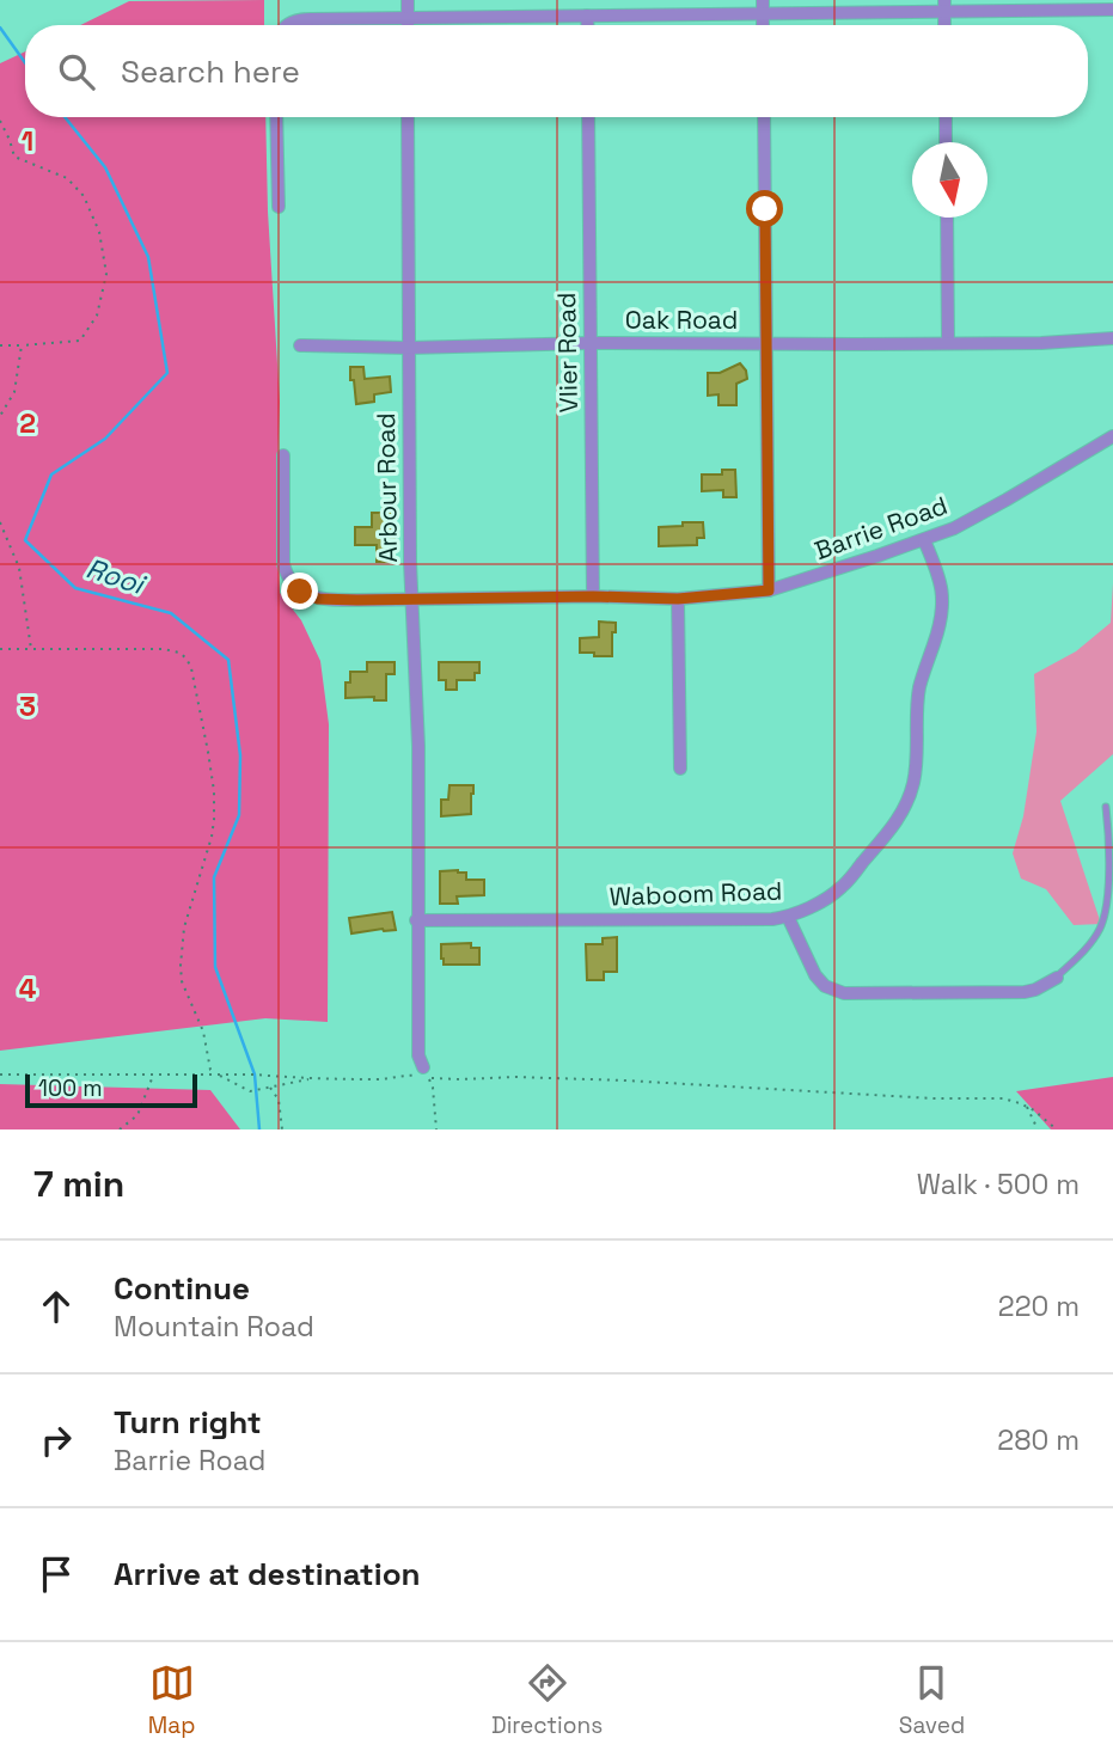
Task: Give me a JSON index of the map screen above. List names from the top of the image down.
{
  "streets": {
    "street": [
      "Oak Road",
      "Vlier Road",
      "Arbour Road",
      "Barrie Road",
      "Waboom Road"
    ]
  },
  "crossings": [
    ["Oak Road", "Vlier Road"],
    ["Oak Road", "Arbour Road"],
    ["Vlier Road", "Barrie Road"],
    ["Arbour Road", "Barrie Road"],
    ["Arbour Road", "Waboom Road"],
    ["Barrie Road", "Waboom Road"]
  ],
  "water": ["Rooi"],
  "scale_bar": "100 m",
  "north": "bottom",
  "page": {
    "search": "Search here",
    "scale": "100 m",
    "heading": ["7 min", "Walk · 500 m"],
    "list": [
      ["Continue", "Mountain Road", "220 m"],
      ["Turn right", "Barrie Road", "280 m"],
      "Arrive at destination"
    ],
    "nav": ["Map", "Directions", "Saved"]
  },
  "grid": {
    "rows": [
      "1",
      "2",
      "3",
      "4"
    ]
  }
}
